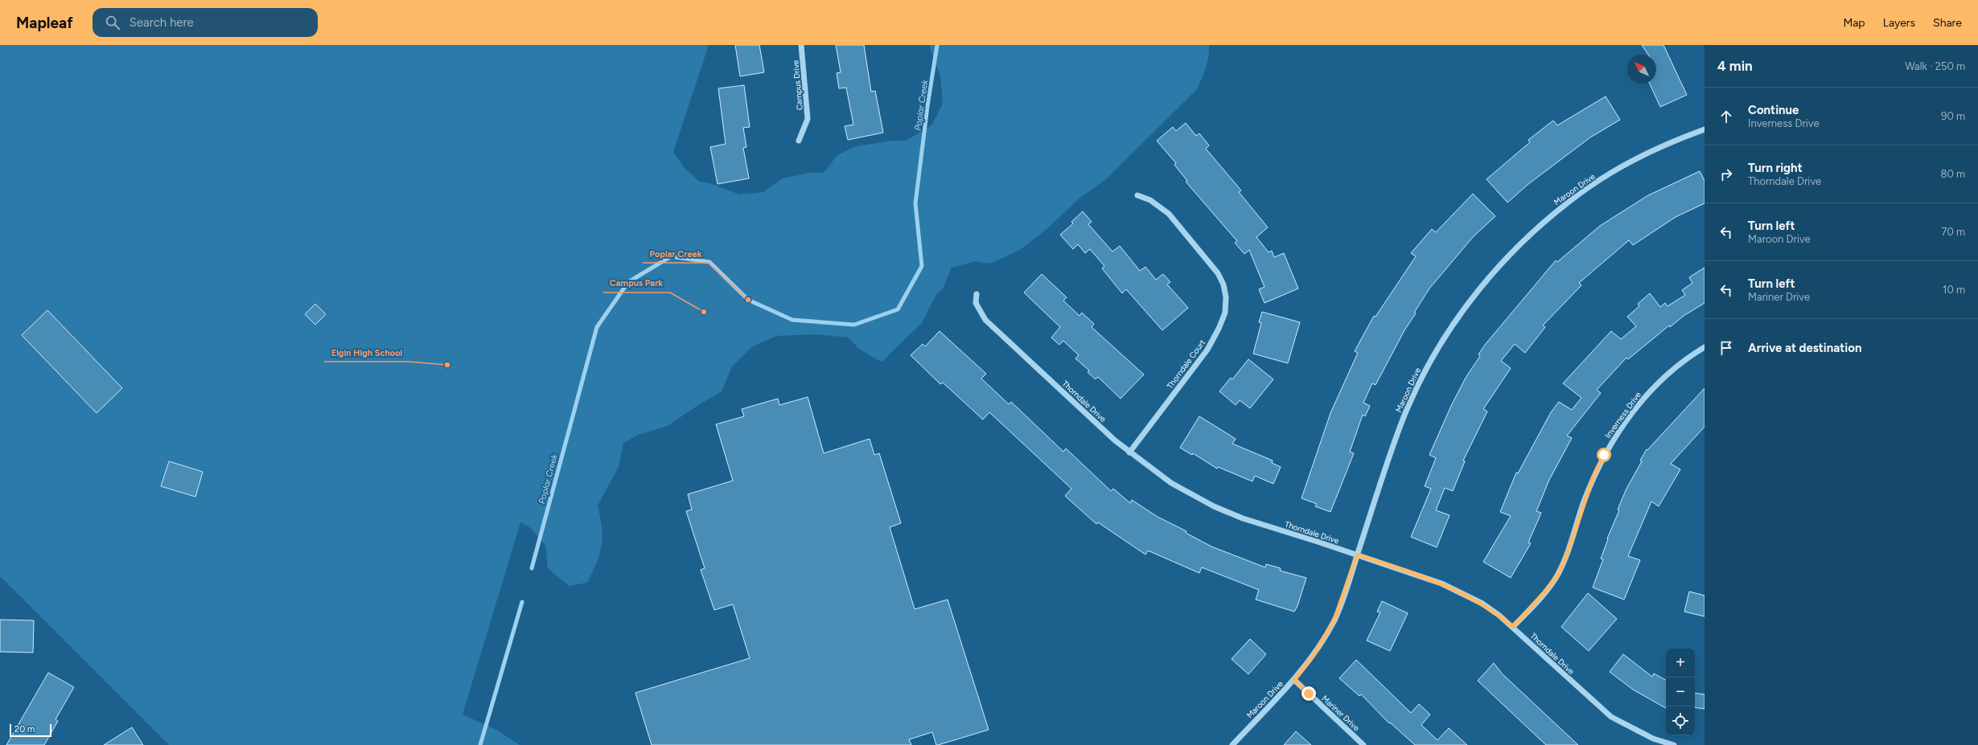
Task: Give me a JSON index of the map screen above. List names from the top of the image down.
{
  "streets": {
    "street": [
      "Campus Drive",
      "Maroon Drive",
      "Thorndale Court",
      "Thorndale Drive",
      "Inverness Drive",
      "Mariner Drive"
    ]
  },
  "crossings": [
    ["Maroon Drive", "Thorndale Drive"],
    ["Maroon Drive", "Mariner Drive"],
    ["Thorndale Court", "Thorndale Drive"],
    ["Thorndale Drive", "Inverness Drive"]
  ],
  "water": ["Poplar Creek"],
  "places": ["Poplar Creek", "Campus Park", "Elgin High School"],
  "scale_bar": "20 m",
  "north": "top left",
  "page": {
    "header": "Mapleaf",
    "search": "Search here",
    "nav": ["Map", "Layers", "Share"],
    "heading": ["4 min", "Walk · 250 m"],
    "list": [
      ["Continue", "Inverness Drive", "90 m"],
      ["Turn right", "Thorndale Drive", "80 m"],
      ["Turn left", "Maroon Drive", "70 m"],
      ["Turn left", "Mariner Drive", "10 m"],
      "Arrive at destination"
    ],
    "map_buttons": ["+", "−"],
    "scale": "20 m"
  }
}
